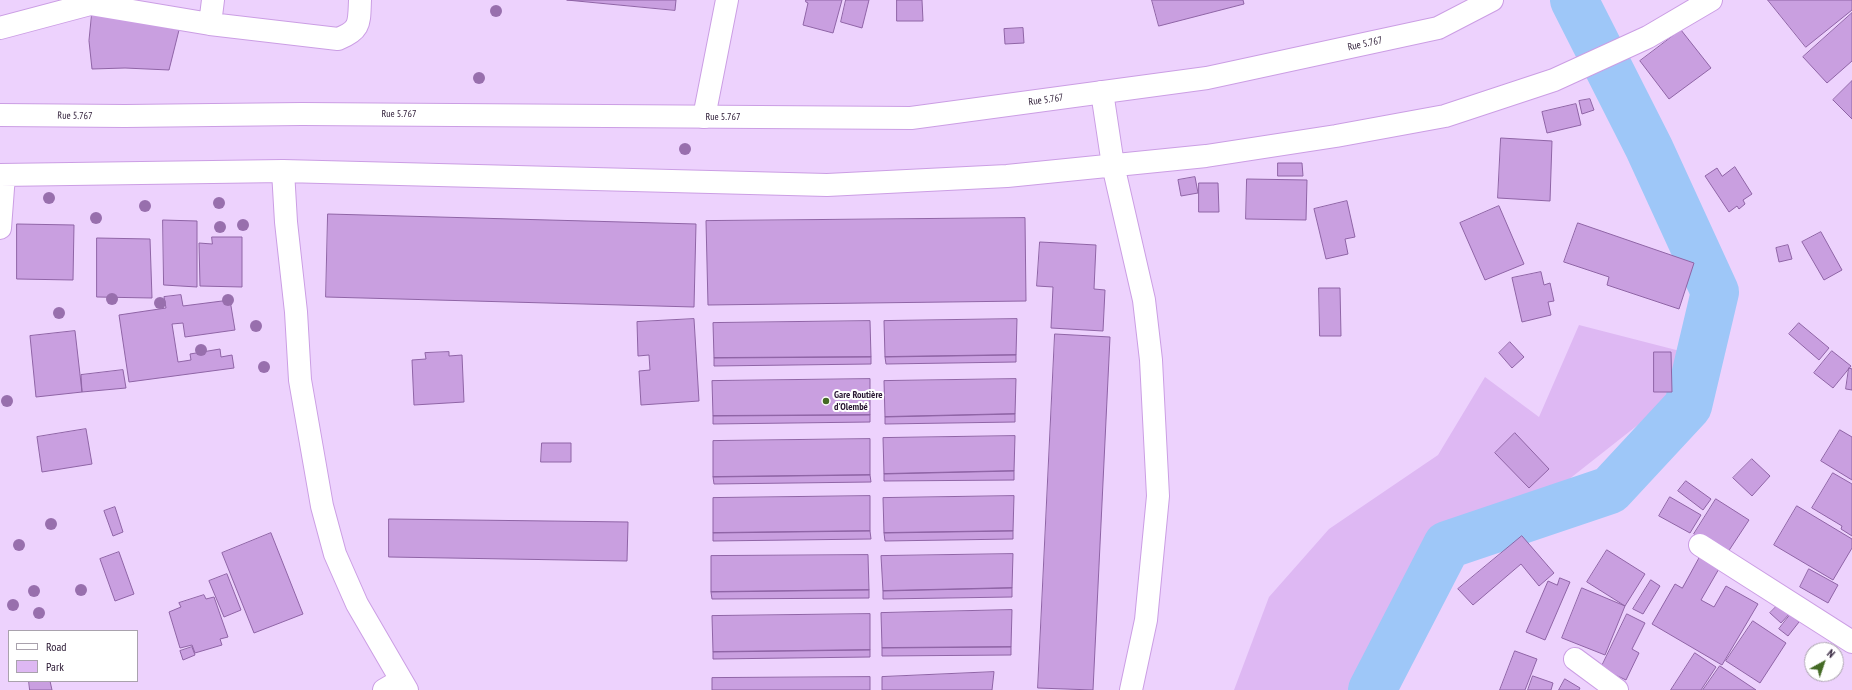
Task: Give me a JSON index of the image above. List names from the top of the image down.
{
  "streets": {
    "main road": ["Rue 5.767"]
  },
  "places": ["Gare Routière d'Olembé"],
  "legend": ["Road", "Park"],
  "north": "top right"
}
